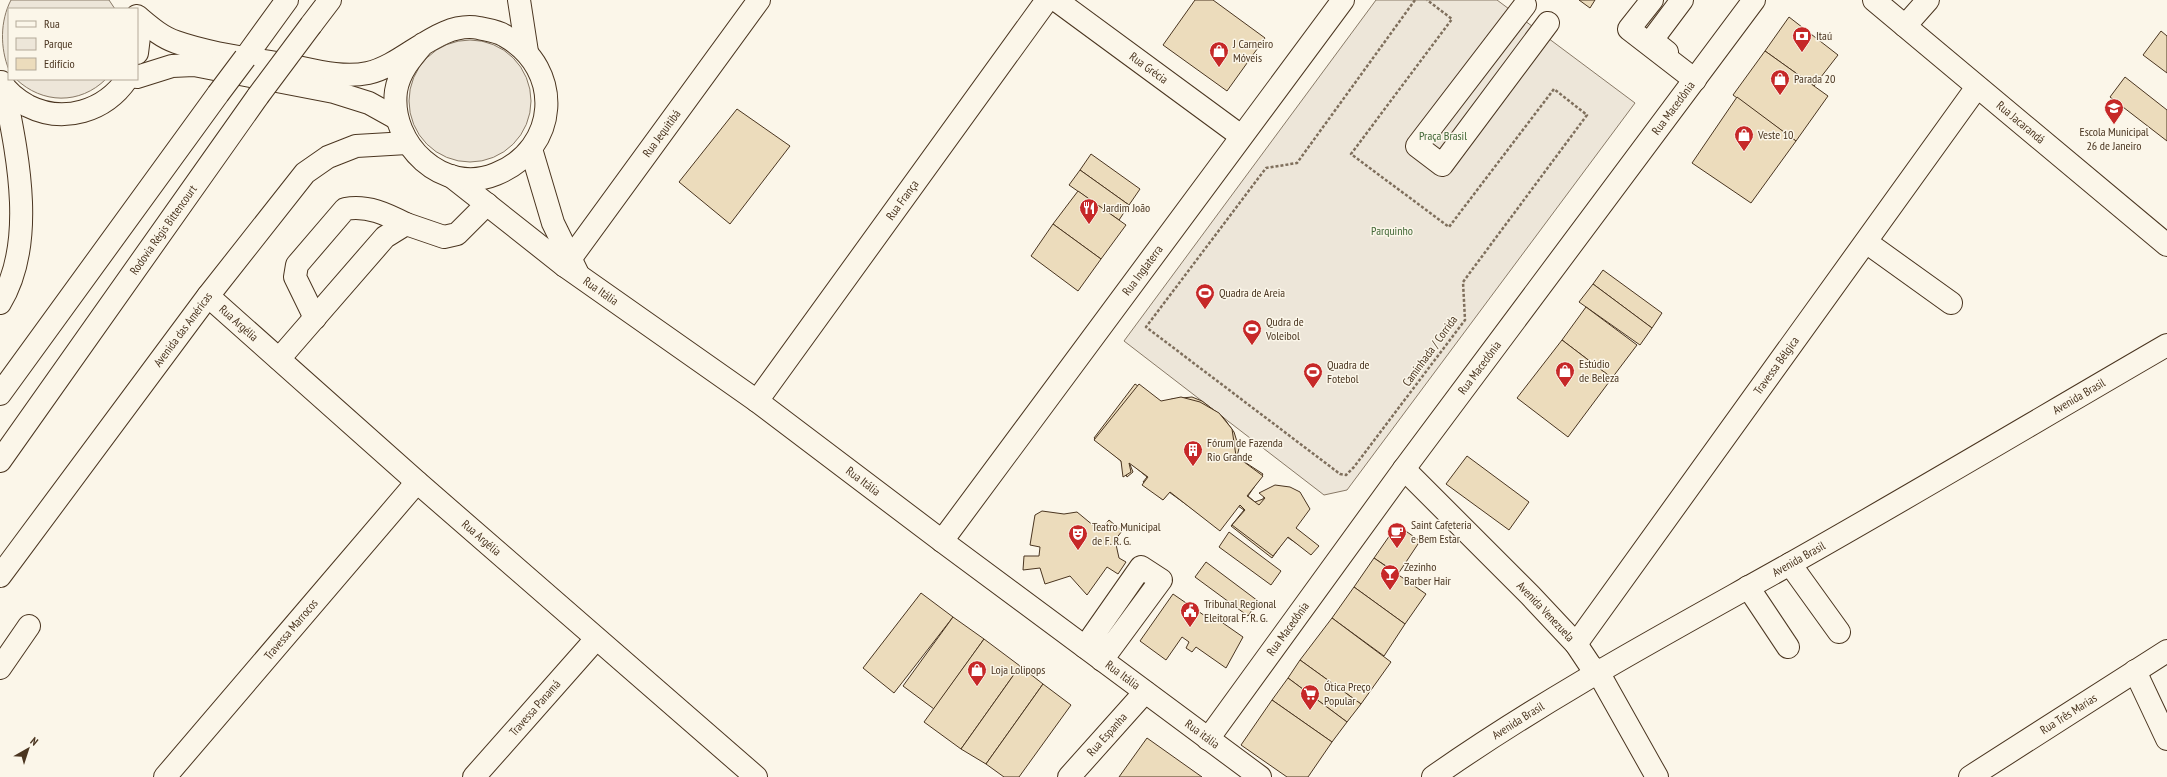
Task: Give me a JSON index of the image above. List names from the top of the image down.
{
  "streets": {
    "main road": [
      "Rua Grécia",
      "Rua Macedônia",
      "Rua Jacarandá",
      "Rua Jequitibá",
      "Rua França",
      "Rodovia Régis Bittencourt",
      "Rua Inglaterra",
      "Rua Itália",
      "Rua Argélia",
      "Avenida das Américas",
      "Travessa Bélgica",
      "Avenida Brasil",
      "Avenida Venezuela",
      "Travessa Marrocos",
      "Travessa Panamá",
      "Rua Três Marias",
      "Rua Espanha",
      "Rua itália"
    ],
    "path": ["Caminhada / Corrida"]
  },
  "crossings": [
    ["Rua Grécia", "Rua Inglaterra"],
    ["Rua Macedônia", "Avenida Venezuela"],
    ["Rua Macedônia", "Rua itália"],
    ["Rua Jacarandá", "Travessa Bélgica"],
    ["Rua Jequitibá", "Rua Itália"],
    ["Rua França", "Rua Itália"],
    ["Rua Inglaterra", "Rua Itália"],
    ["Rua Itália", "Rua Espanha"],
    ["Rua Itália", "Rua itália"],
    ["Rua Argélia", "Avenida das Américas"],
    ["Rua Argélia", "Travessa Marrocos"],
    ["Rua Argélia", "Travessa Panamá"],
    ["Travessa Bélgica", "Avenida Venezuela"],
    ["Avenida Brasil", "Avenida Venezuela"],
    ["Rua Espanha", "Rua itália"]
  ],
  "parks": ["Praça Brasil", "Parquinho"],
  "places": {
    "bank": ["Itaú"],
    "shop": [
      "J Carneiro Móveis",
      "Parada 20",
      "Veste 10",
      "Estúdio de Beleza",
      "Loja Lolipops"
    ],
    "school or university": ["Escola Municipal 26 de Janeiro"],
    "restaurant": ["Jardim João"],
    "sports": ["Quadra de Areia", "Qudra de Voleibol", "Quadra de Fotebol"],
    "building": ["Fórum de Fazenda Rio Grande"],
    "cafe": ["Saint Cafeteria e Bem Estar"],
    "theatre": ["Teatro Municipal de F. R. G."],
    "bar": ["Zezinho Barber Hair"],
    "public building": ["Tribunal Regional Eleitoral F. R. G."],
    "supermarket": ["Ótica Preço Popular"]
  },
  "legend": ["Rua", "Parque", "Edifício"],
  "north": "top right"
}
